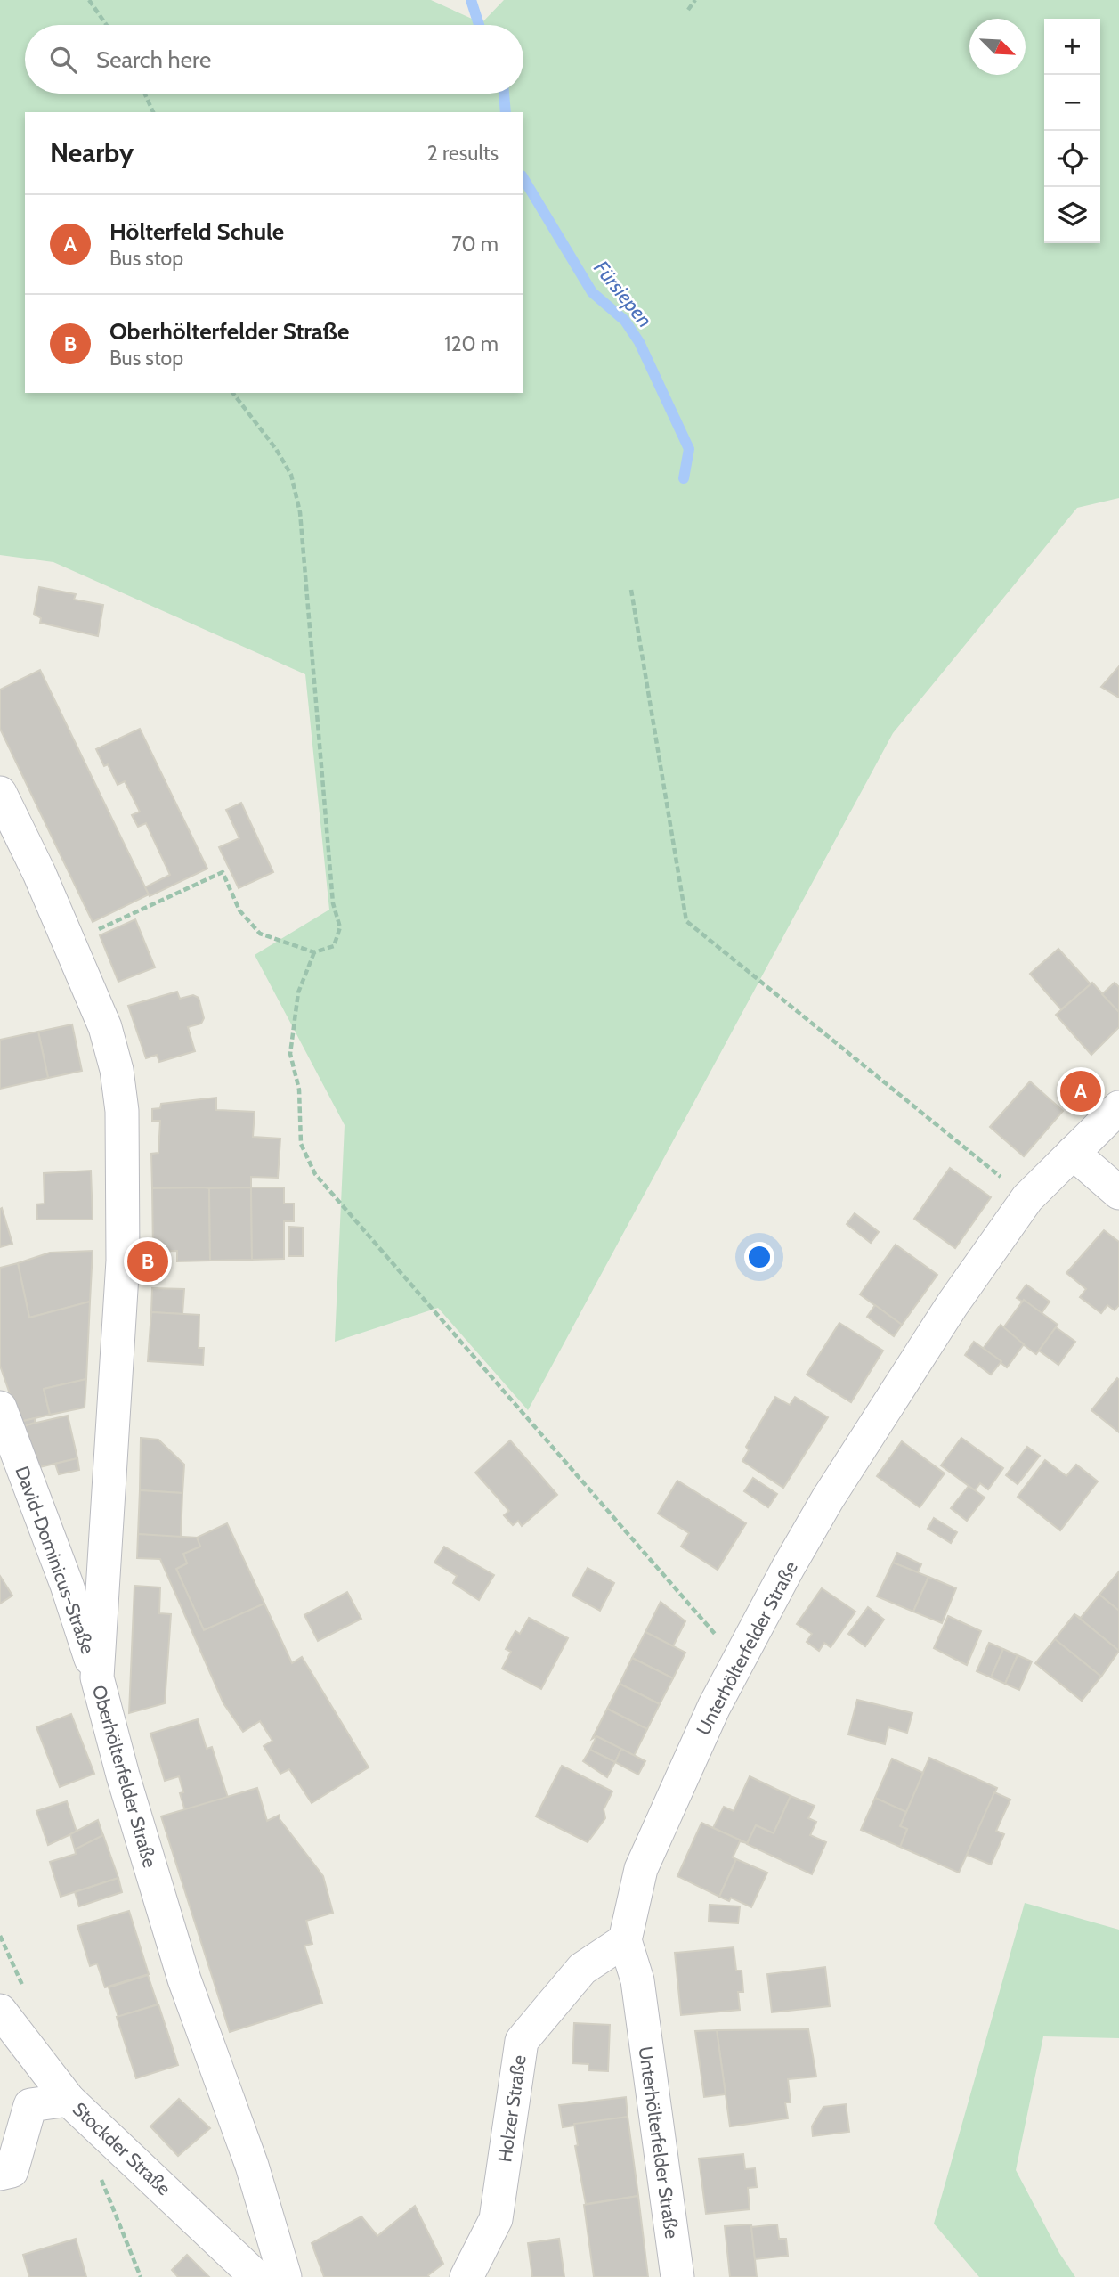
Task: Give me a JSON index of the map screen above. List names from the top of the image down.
{
  "streets": {
    "street": [
      "David-Dominicus-Straße",
      "Unterhölterfelder Straße",
      "Oberhölterfelder Straße",
      "Holzer Straße",
      "Stockder Straße"
    ]
  },
  "crossings": [
    ["David-Dominicus-Straße", "Oberhölterfelder Straße"],
    ["Unterhölterfelder Straße", "Holzer Straße"]
  ],
  "water": ["Fürsiepen"],
  "north": "bottom right",
  "page": {
    "map_buttons": ["+", "−"],
    "search": "Search here",
    "heading": ["Nearby", "2 results"],
    "list": [
      {
        "mark": "A",
        "name": "Hölterfeld Schule",
        "note": "Bus stop",
        "value": "70 m"
      },
      {
        "mark": "B",
        "name": "Oberhölterfelder Straße",
        "note": "Bus stop",
        "value": "120 m"
      }
    ],
    "pins": ["A", "B"]
  }
}
